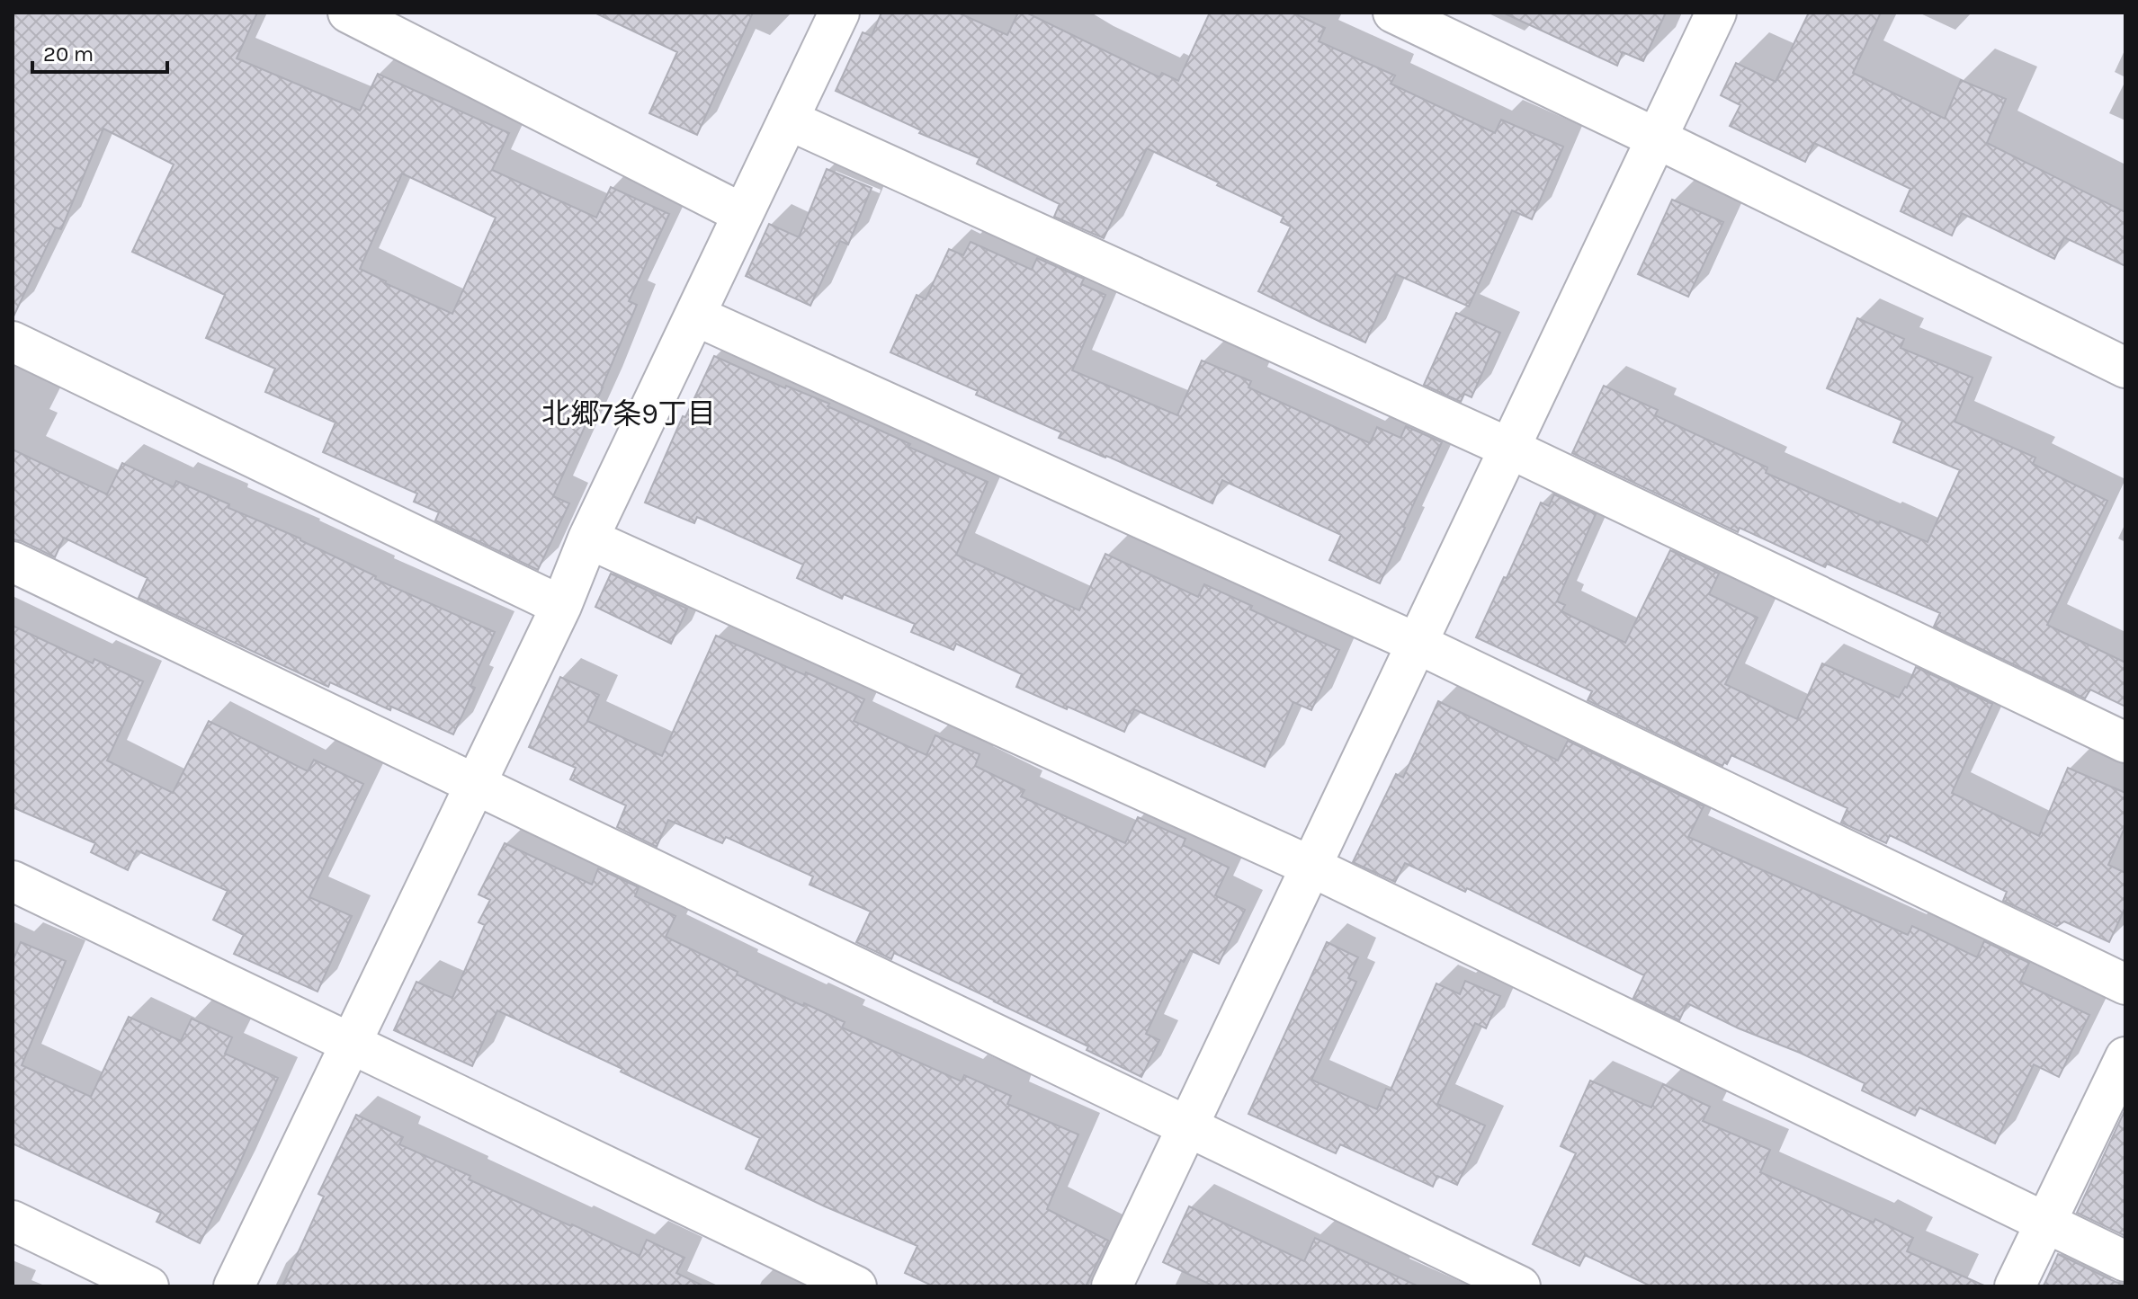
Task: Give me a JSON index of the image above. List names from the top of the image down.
{
  "districts": ["北郷7条9丁目"],
  "scale_bar": "20 m"
}
